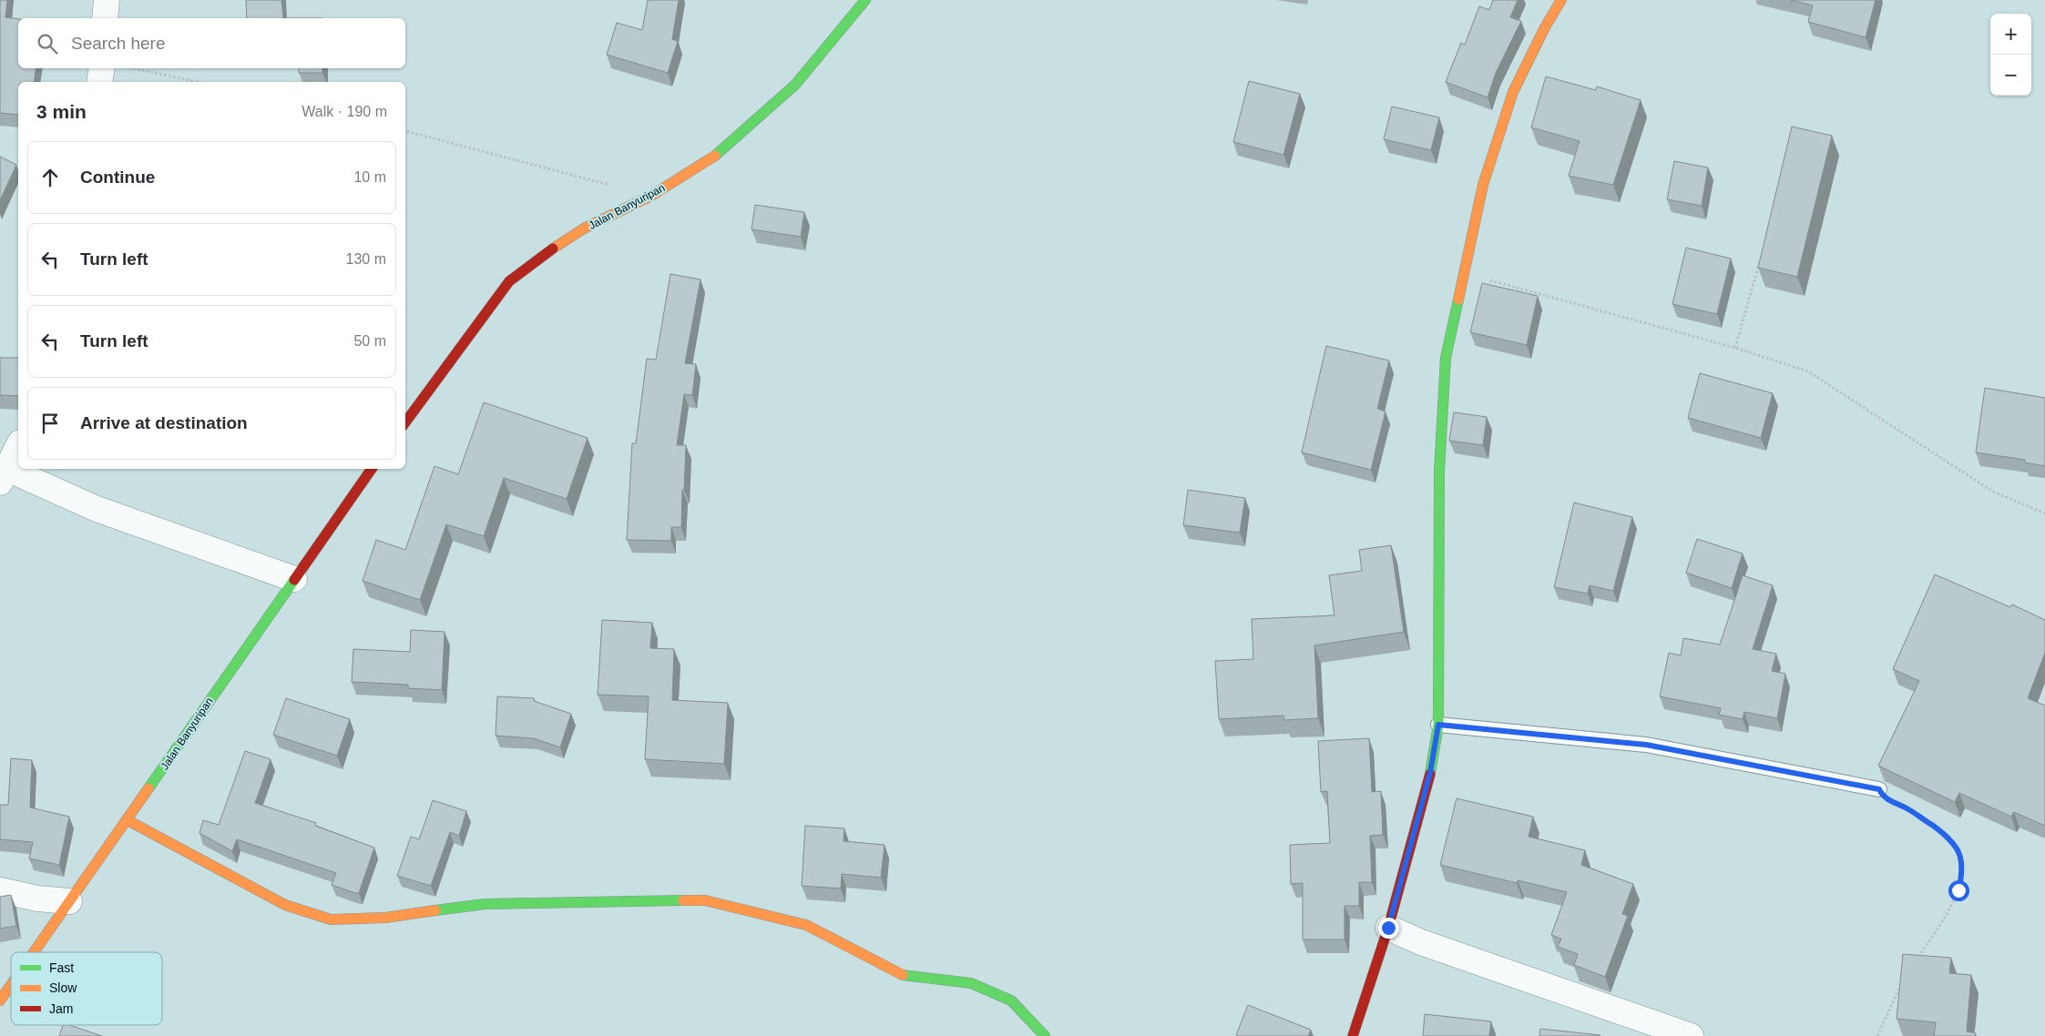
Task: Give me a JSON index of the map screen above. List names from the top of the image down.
{
  "streets": {
    "street": ["Jalan Banyuripan"]
  },
  "legend": ["Fast", "Slow", "Jam"],
  "page": {
    "map_buttons": ["+", "−"],
    "search": "Search here",
    "heading": ["3 min", "Walk · 190 m"],
    "list": [
      ["Continue", "10 m"],
      ["Turn left", "130 m"],
      ["Turn left", "50 m"],
      "Arrive at destination"
    ]
  }
}
